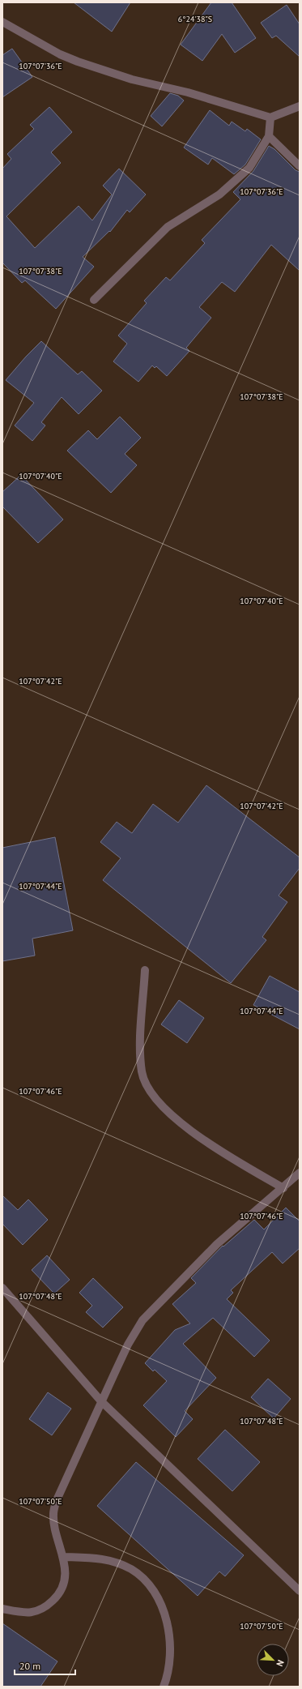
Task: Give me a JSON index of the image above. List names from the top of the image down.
{
  "scale_bar": "20 m",
  "north": "bottom right",
  "coordinates": [
    "6°24'38\"S",
    "107°07'36\"E",
    "107°07'38\"E",
    "107°07'40\"E",
    "107°07'42\"E",
    "107°07'44\"E",
    "107°07'46\"E",
    "107°07'48\"E",
    "107°07'50\"E"
  ]
}
